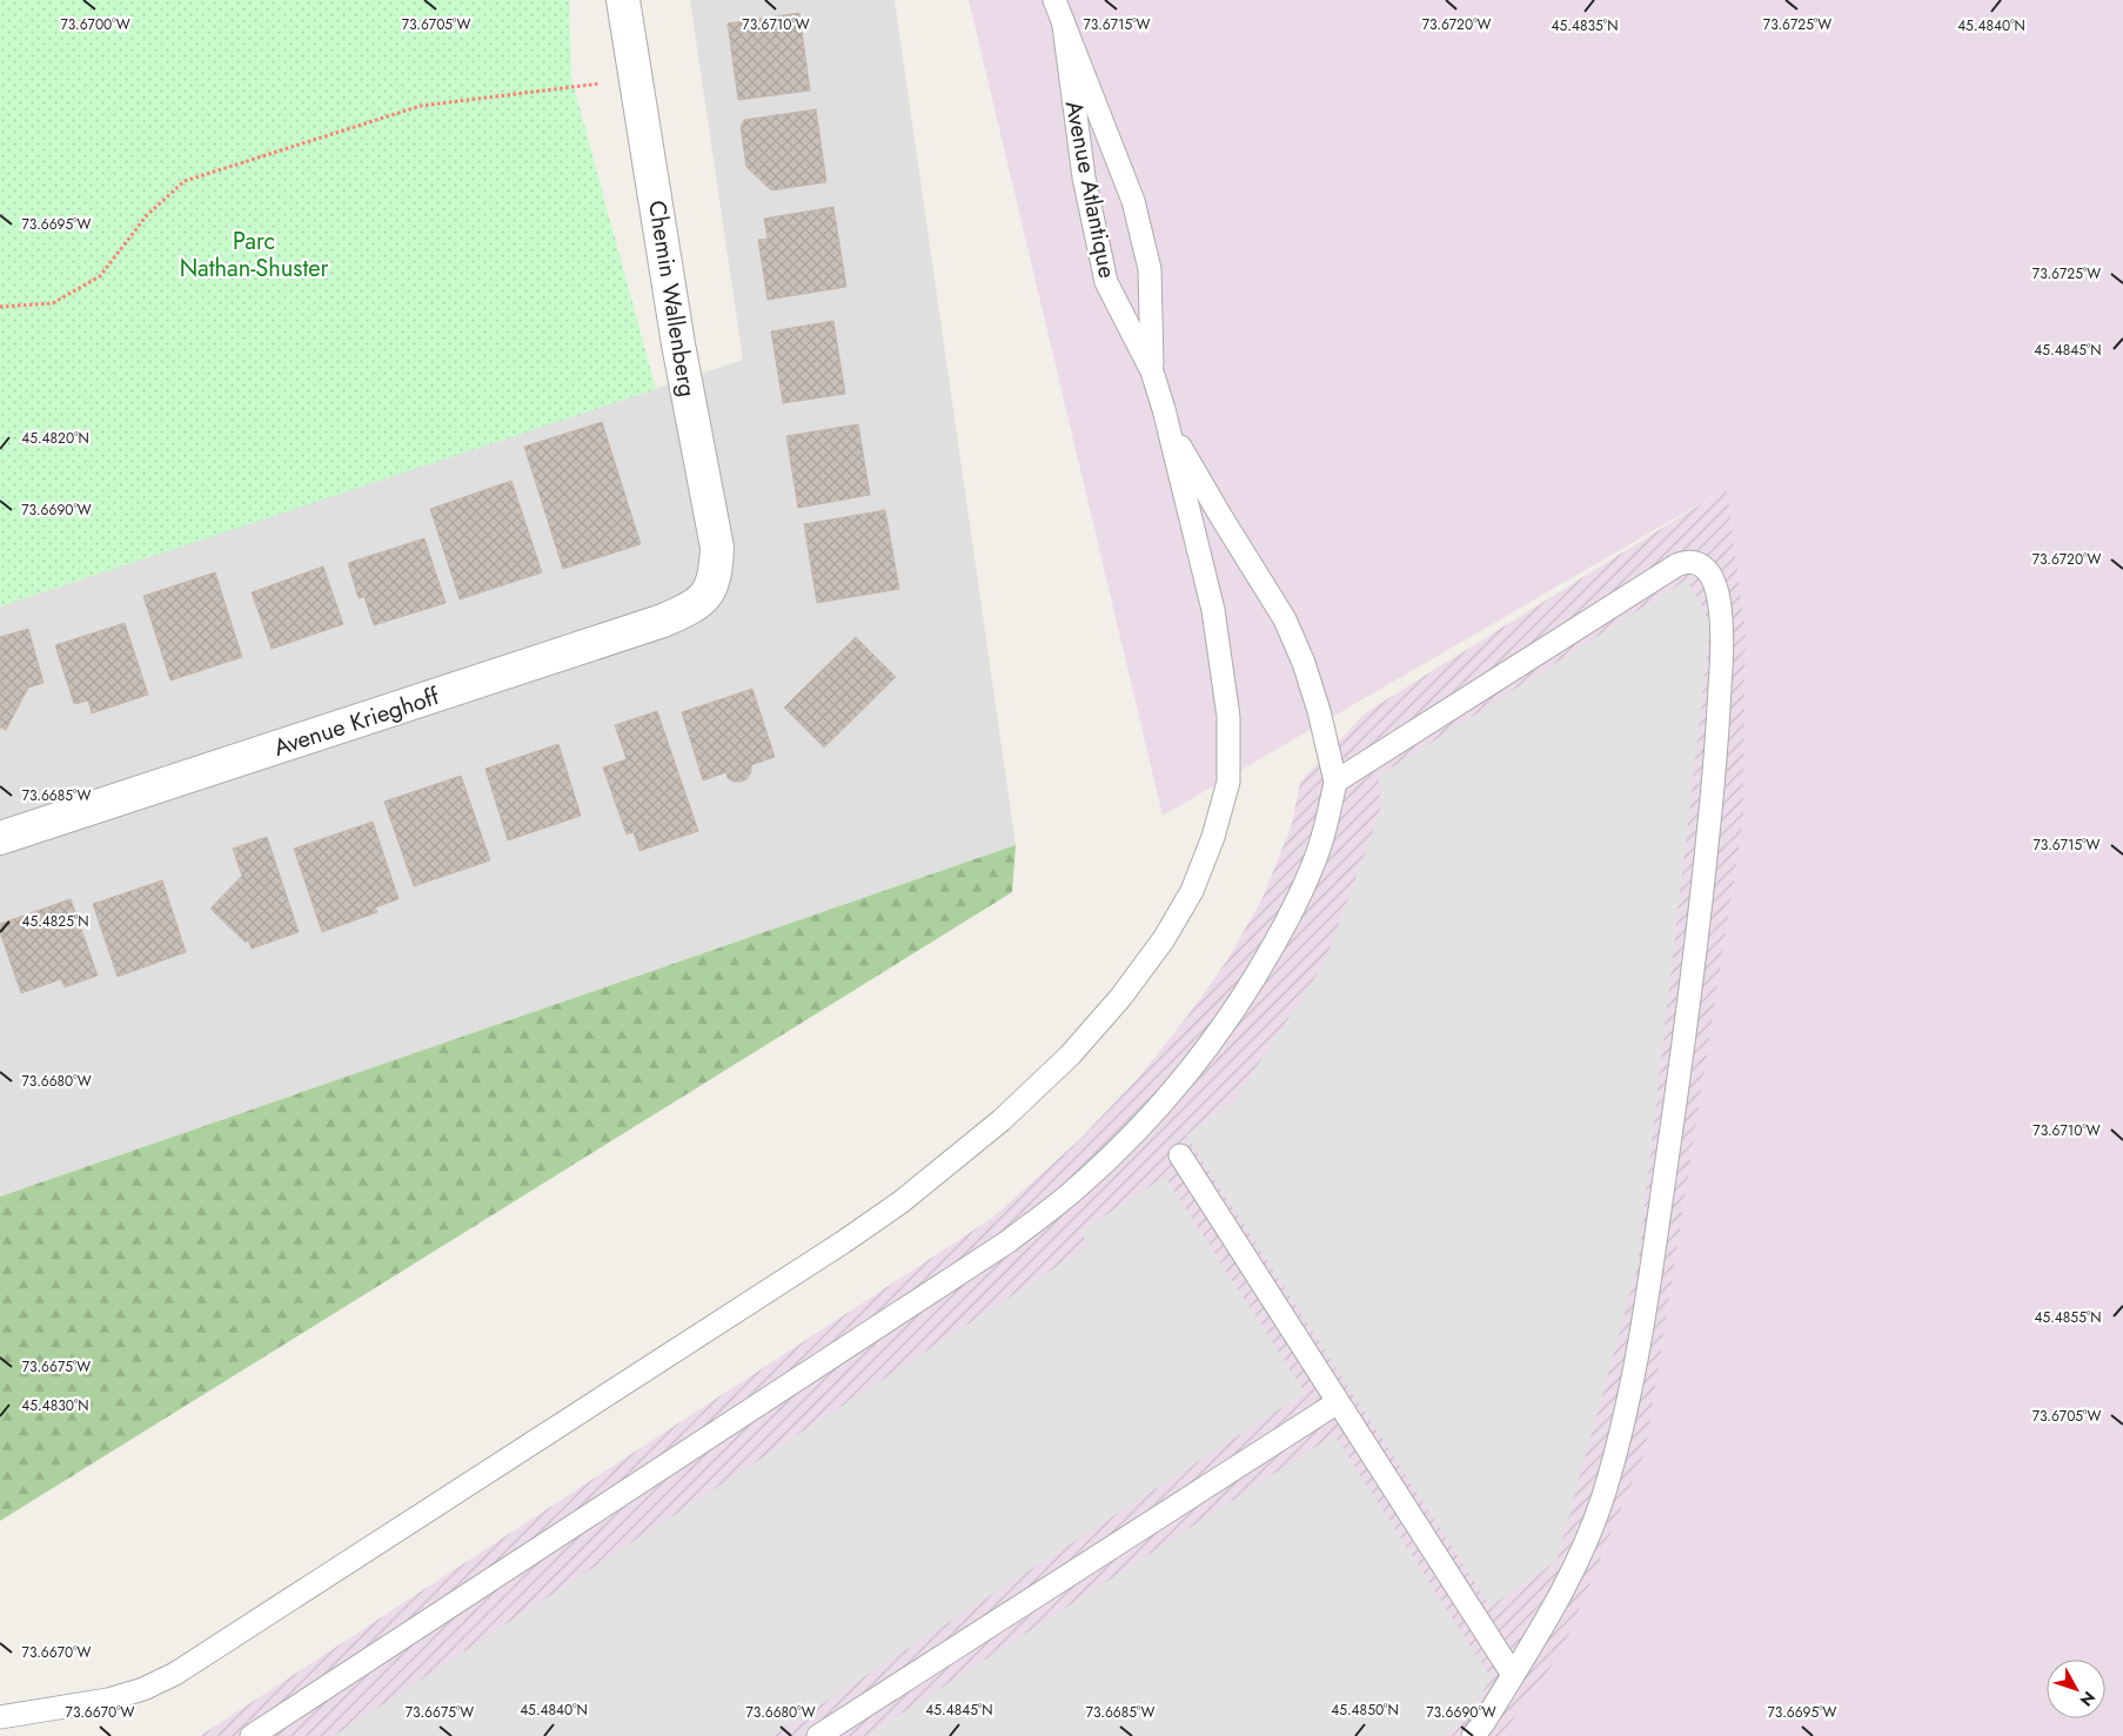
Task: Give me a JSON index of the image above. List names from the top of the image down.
{
  "streets": {
    "street": ["Chemin Wallenberg", "Avenue Krieghoff"],
    "lane": ["Avenue Atlantique"]
  },
  "crossings": [
    ["Chemin Wallenberg", "Avenue Krieghoff"]
  ],
  "parks": ["Parc Nathan-Shuster"],
  "north": "bottom right",
  "coordinates": [
    "73.6700°W",
    "73.6710°W",
    "73.6715°W",
    "73.6720°W",
    "73.6725°W",
    "73.6705°W",
    "45.4835°N",
    "45.4840°N",
    "73.6695°W",
    "45.4845°N",
    "45.4820°N",
    "73.6690°W",
    "73.6685°W",
    "45.4825°N",
    "73.6680°W",
    "45.4855°N",
    "73.6675°W",
    "45.4830°N",
    "73.6670°W",
    "45.4850°N"
  ]
}
